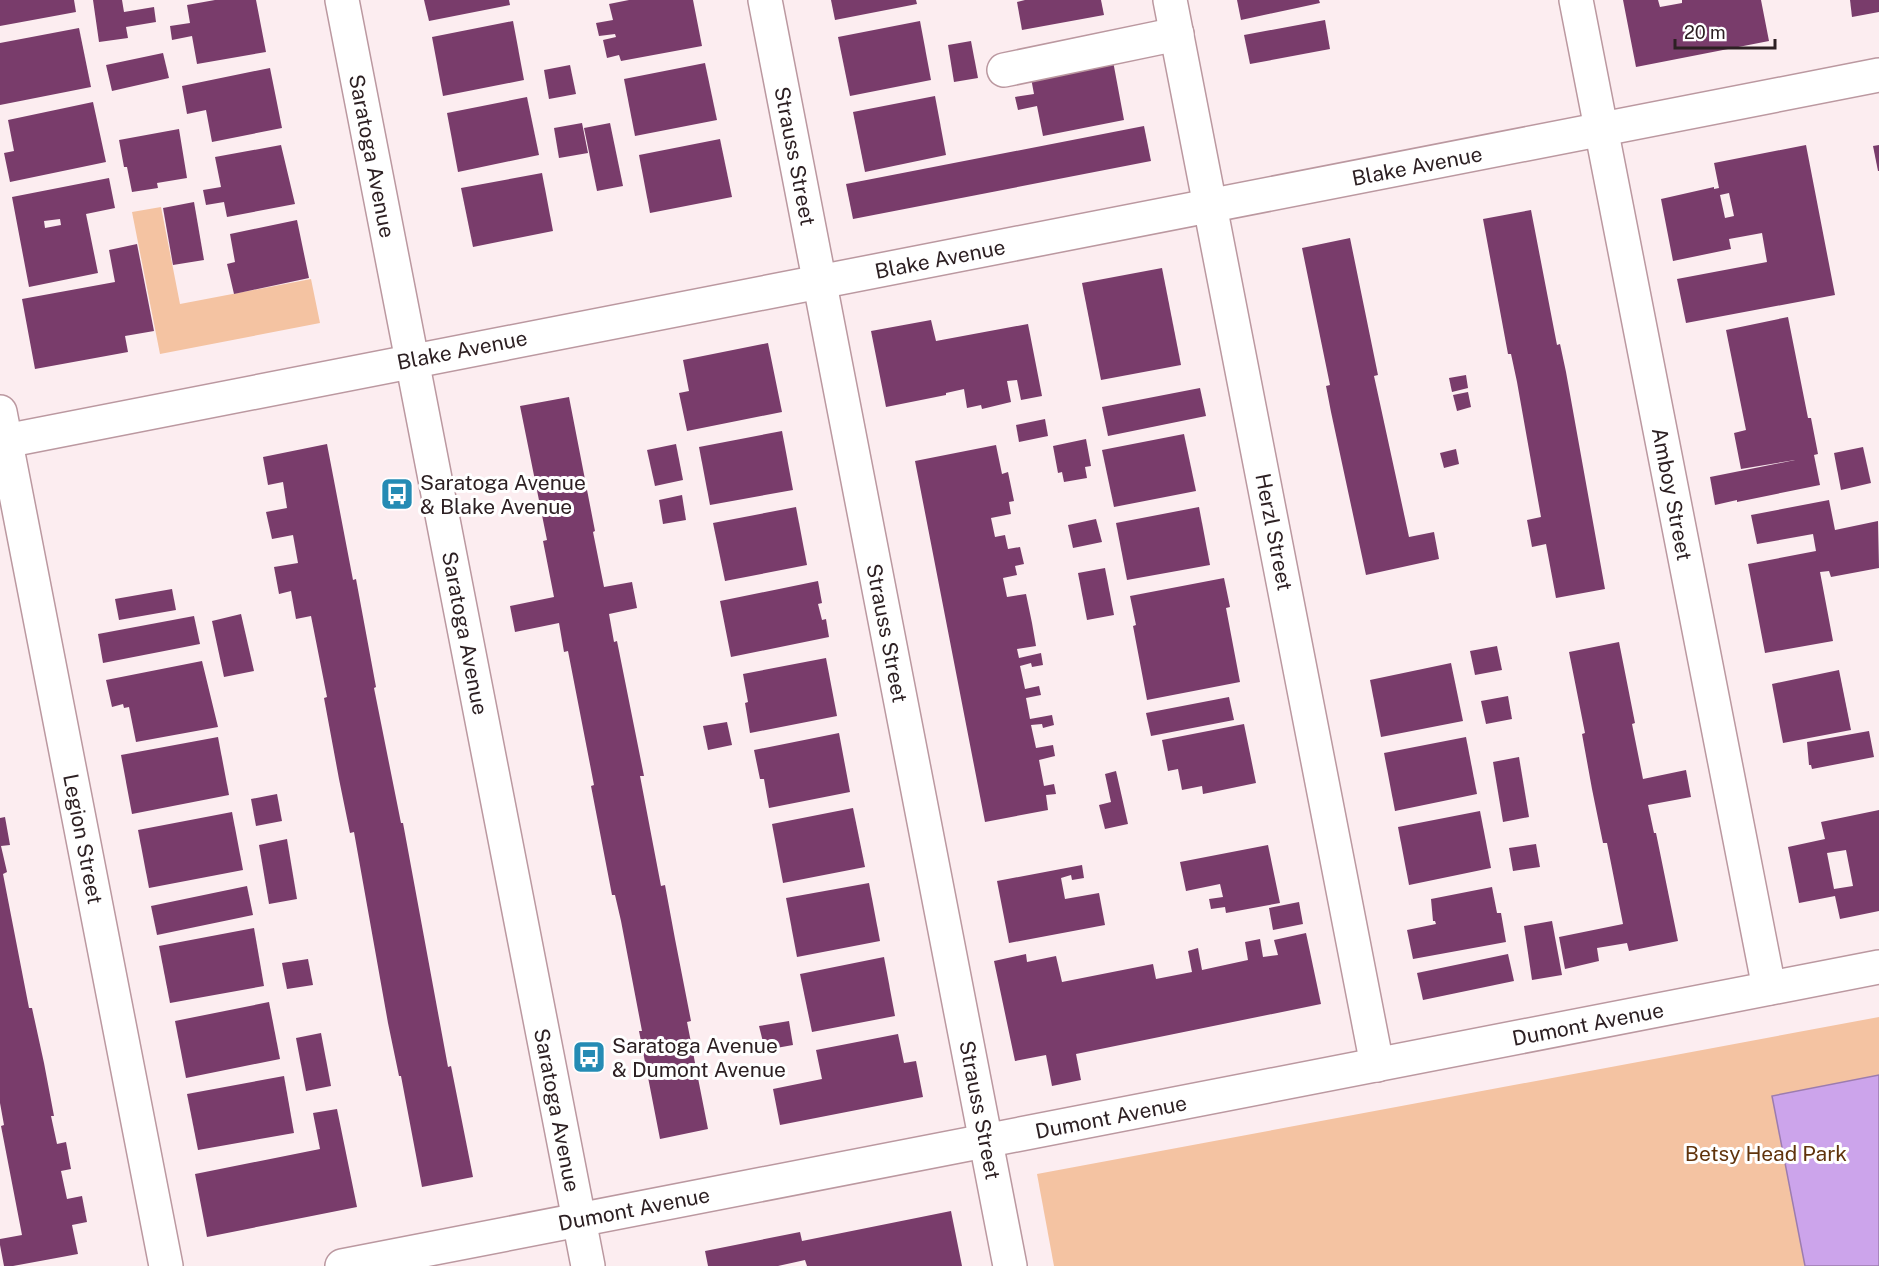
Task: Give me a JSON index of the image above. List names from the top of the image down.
{
  "streets": {
    "street": [
      "Saratoga Avenue",
      "Strauss Street",
      "Blake Avenue",
      "Amboy Street",
      "Herzl Street",
      "Legion Street",
      "Dumont Avenue"
    ]
  },
  "crossings": [
    ["Saratoga Avenue", "Blake Avenue"],
    ["Saratoga Avenue", "Dumont Avenue"],
    ["Strauss Street", "Blake Avenue"],
    ["Strauss Street", "Dumont Avenue"],
    ["Blake Avenue", "Amboy Street"],
    ["Blake Avenue", "Herzl Street"],
    ["Blake Avenue", "Legion Street"],
    ["Amboy Street", "Dumont Avenue"],
    ["Herzl Street", "Dumont Avenue"]
  ],
  "parks": ["Betsy Head Park"],
  "places": {
    "bus stop": ["Saratoga Avenue & Blake Avenue", "Saratoga Avenue & Dumont Avenue"]
  },
  "scale_bar": "20 m"
}
